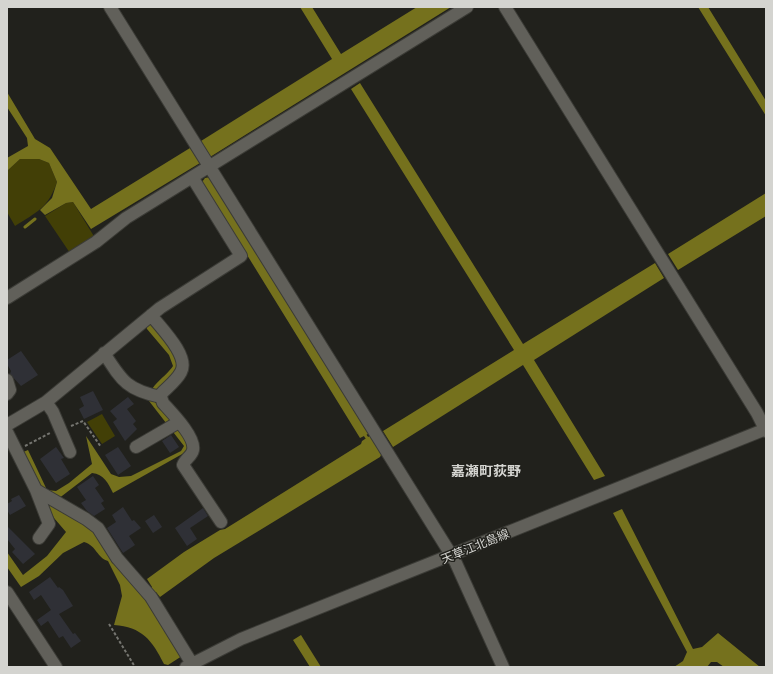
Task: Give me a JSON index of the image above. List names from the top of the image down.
{
  "streets": {
    "street": ["天草江北島線"]
  },
  "districts": ["嘉瀬町荻野"]
}
